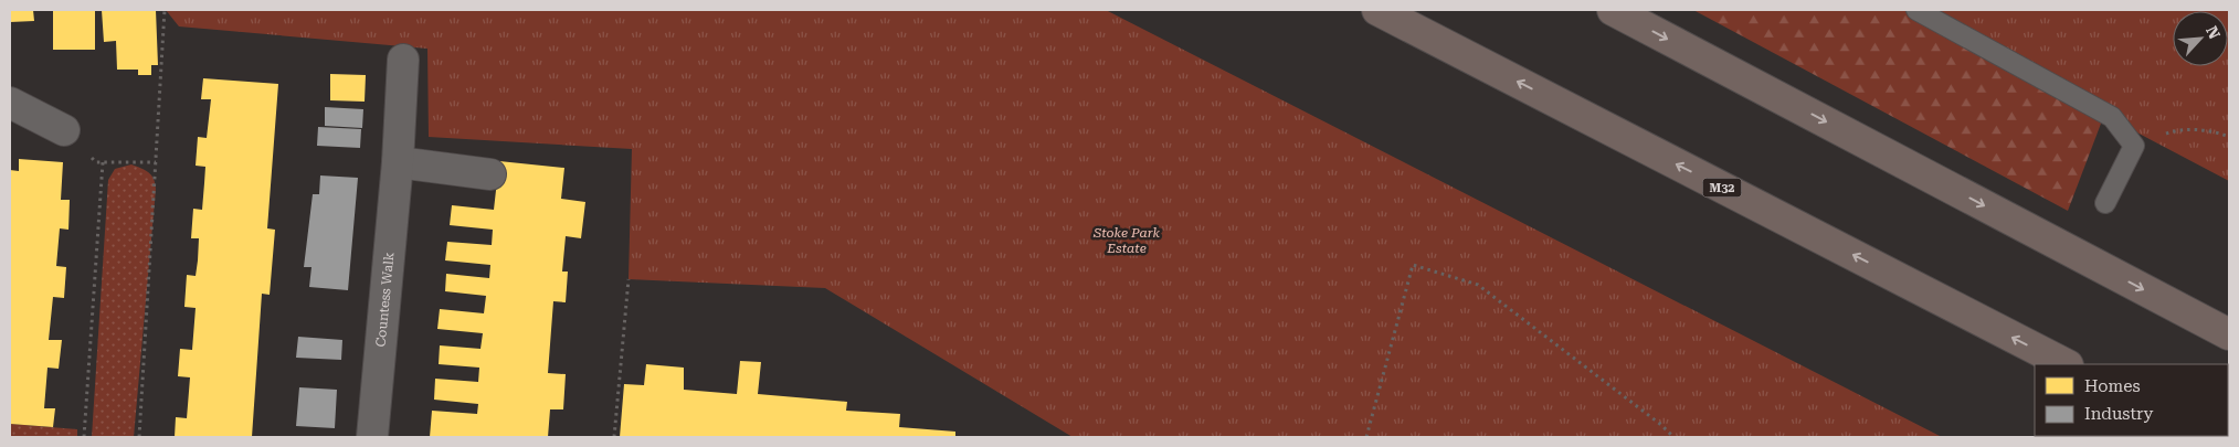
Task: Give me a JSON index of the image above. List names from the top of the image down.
{
  "streets": {
    "highway": ["M32"],
    "street": ["Countess Walk"]
  },
  "parks": ["Stoke Park Estate"],
  "legend": ["Homes", "Industry"],
  "north": "top right"
}
